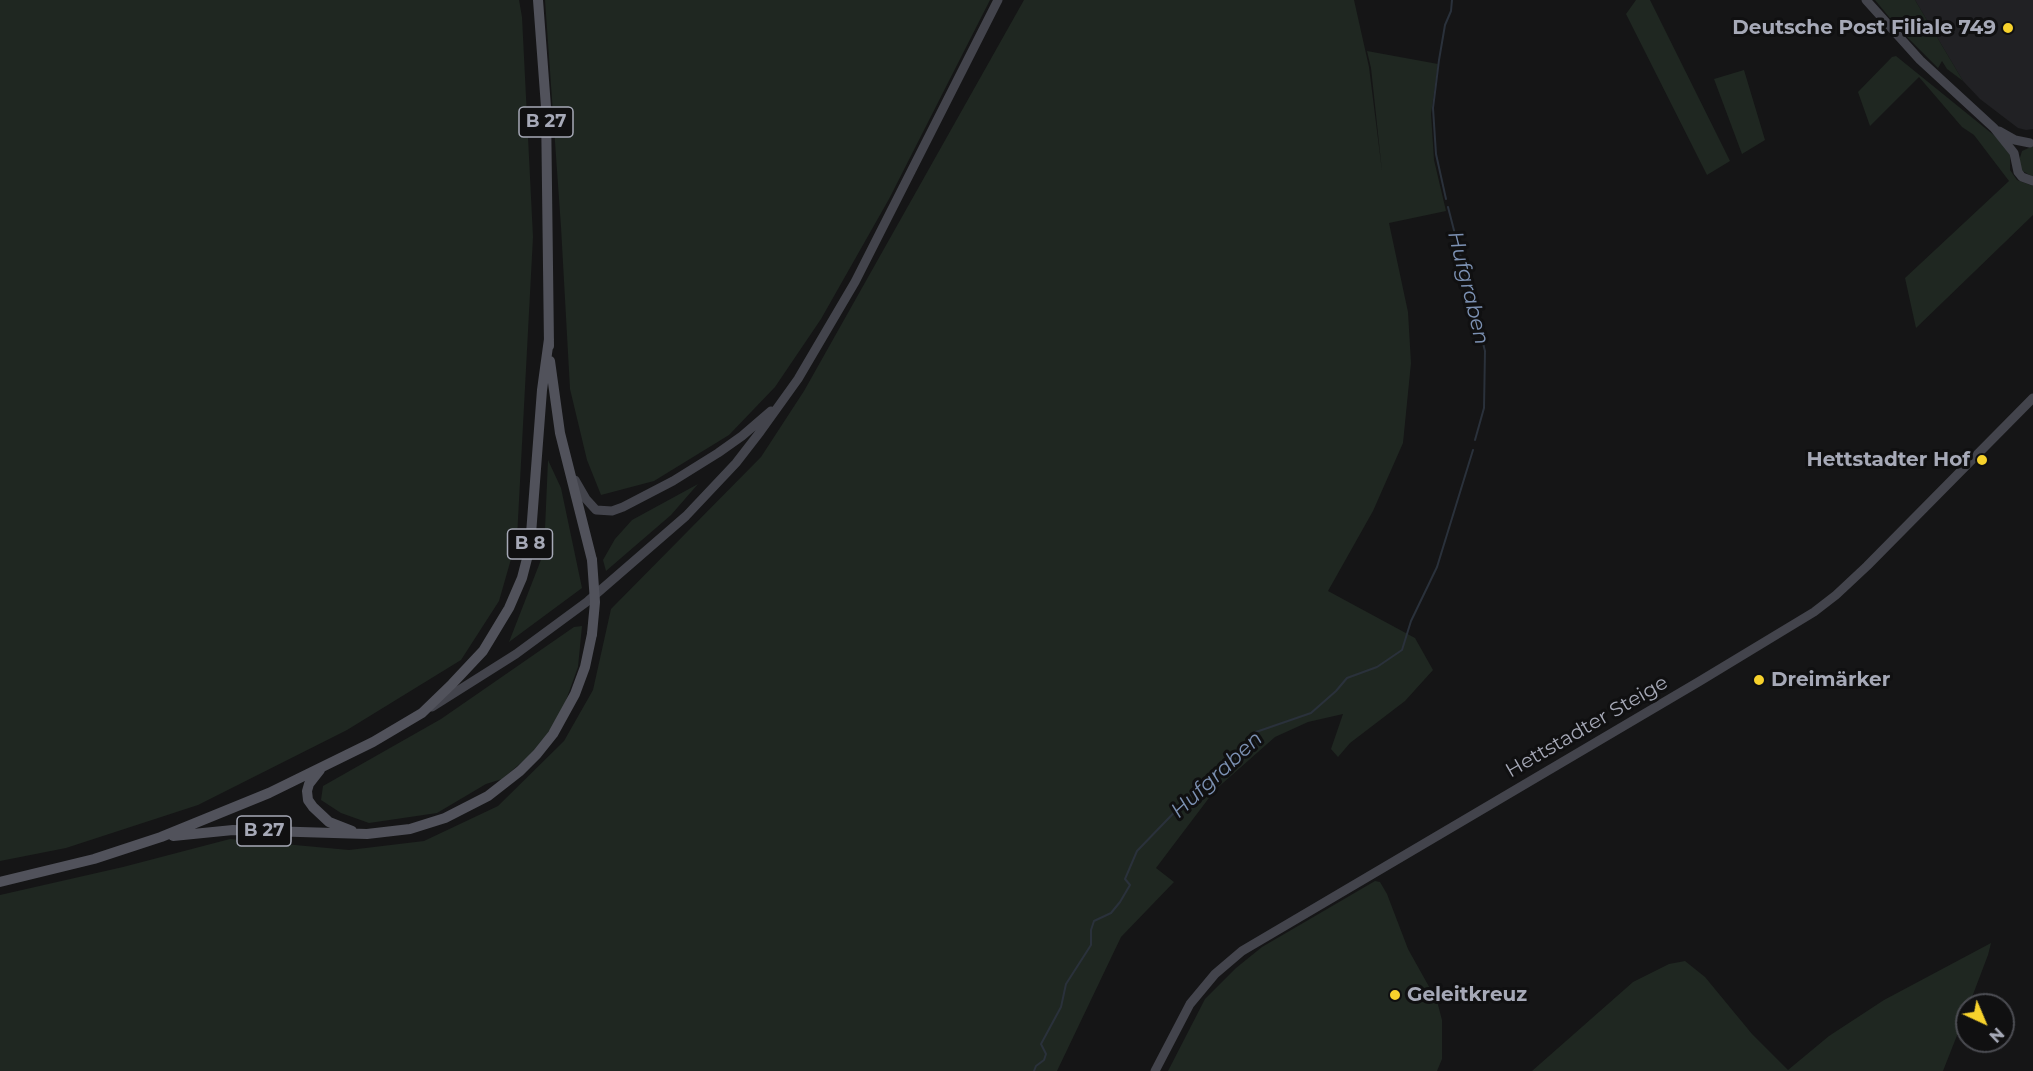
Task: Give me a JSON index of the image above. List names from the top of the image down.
{
  "streets": {
    "main road": ["B 27", "B 8", "Hettstadter Steige"]
  },
  "crossings": [
    ["B 27", "B 8"]
  ],
  "water": ["Hufgraben"],
  "places": [
    "Deutsche Post Filiale 749",
    "Hettstadter Hof",
    "Dreimärker",
    "Geleitkreuz"
  ],
  "north": "bottom right"
}
